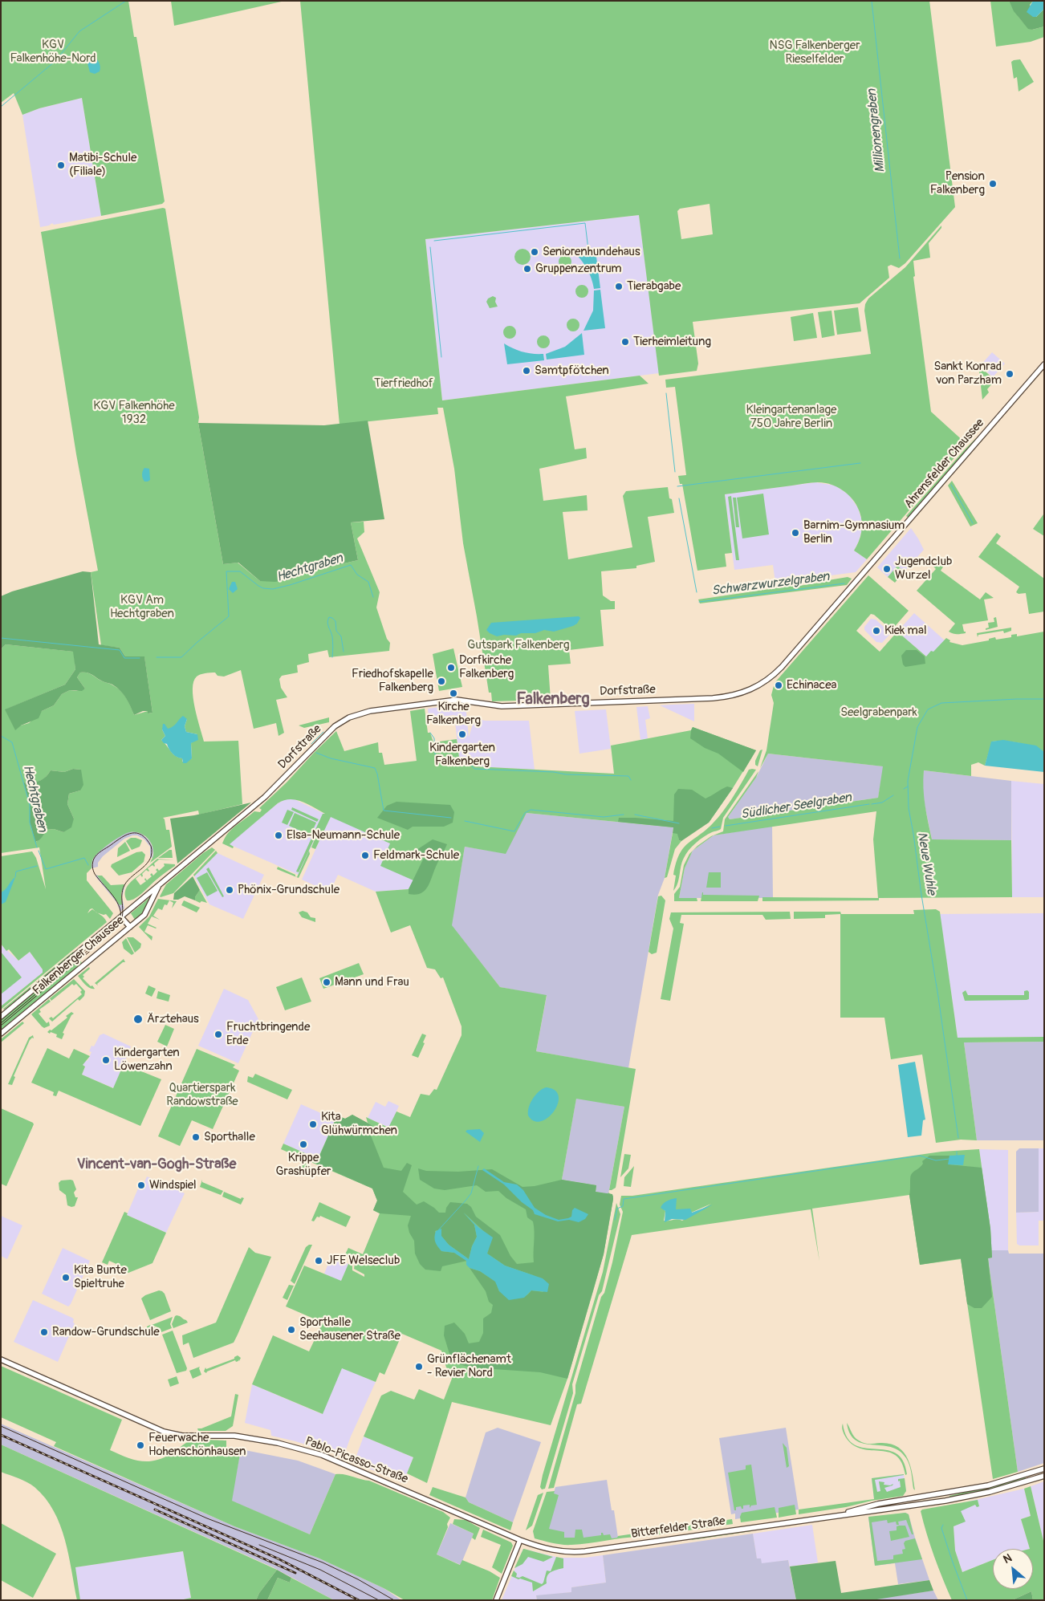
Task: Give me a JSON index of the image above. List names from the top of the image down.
{
  "streets": {
    "main road": [
      "Ahrensfelder Chaussee",
      "Dorfstraße",
      "Falkenberger Chaussee",
      "Pablo-Picasso-Straße",
      "Bitterfelder Straße"
    ]
  },
  "crossings": [
    ["Ahrensfelder Chaussee", "Dorfstraße"],
    ["Dorfstraße", "Falkenberger Chaussee"],
    ["Pablo-Picasso-Straße", "Bitterfelder Straße"]
  ],
  "districts": ["Falkenberg", "Vincent-van-Gogh-Straße"],
  "water": [
    "Millionengraben",
    "Hechtgraben",
    "Schwarzwurzelgraben",
    "Südlicher Seelgraben",
    "Neue Wuhle"
  ],
  "parks": [
    "KGV Falkenhöhe-Nord",
    "NSG Falkenberger Rieselfelder",
    "Tierfriedhof",
    "KGV Falkenhöhe 1932",
    "Kleingartenanlage 750 Jahre Berlin",
    "KGV Am Hechtgraben",
    "Gutspark Falkenberg",
    "Seelgrabenpark",
    "Quartierspark Randowstraße"
  ],
  "places": [
    "Matibi-Schule (Filiale)",
    "Pension Falkenberg",
    "Seniorenhundehaus",
    "Gruppenzentrum",
    "Tierabgabe",
    "Tierheimleitung",
    "Samtpfötchen",
    "Sankt Konrad von Parzham",
    "Barnim-Gymnasium Berlin",
    "Jugendclub Wurzel",
    "Kiek mal",
    "Dorfkirche Falkenberg",
    "Friedhofskapelle Falkenberg",
    "Echinacea",
    "Kirche Falkenberg",
    "Kindergarten Falkenberg",
    "Elsa-Neumann-Schule",
    "Feldmark-Schule",
    "Phönix-Grundschule",
    "Mann und Frau",
    "Ärztehaus",
    "Fruchtbringende Erde",
    "Kindergarten Löwenzahn",
    "Kita Glühwürmchen",
    "Sporthalle",
    "Krippe Grashüpfer",
    "Windspiel",
    "JFE Welseclub",
    "Kita Bunte Spieltruhe",
    "Sporthalle Seehausener Straße",
    "Randow-Grundschule",
    "Grünflächenamt - Revier Nord",
    "Feuerwache Hohenschönhausen"
  ],
  "north": "top left"
}
